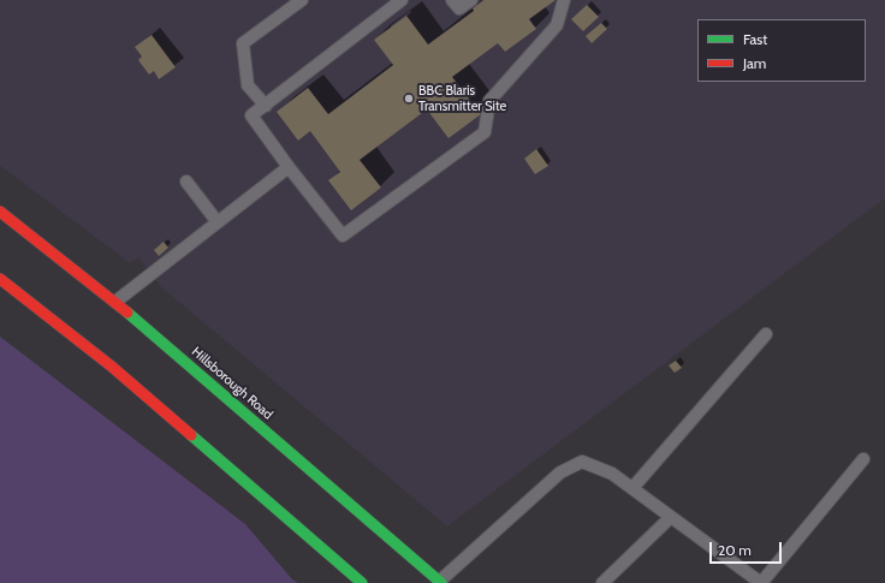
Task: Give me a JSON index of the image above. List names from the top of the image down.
{
  "streets": {
    "highway": ["Hillsborough Road"]
  },
  "places": ["BBC Blaris Transmitter Site"],
  "legend": ["Fast", "Jam"],
  "scale_bar": "20 m"
}
